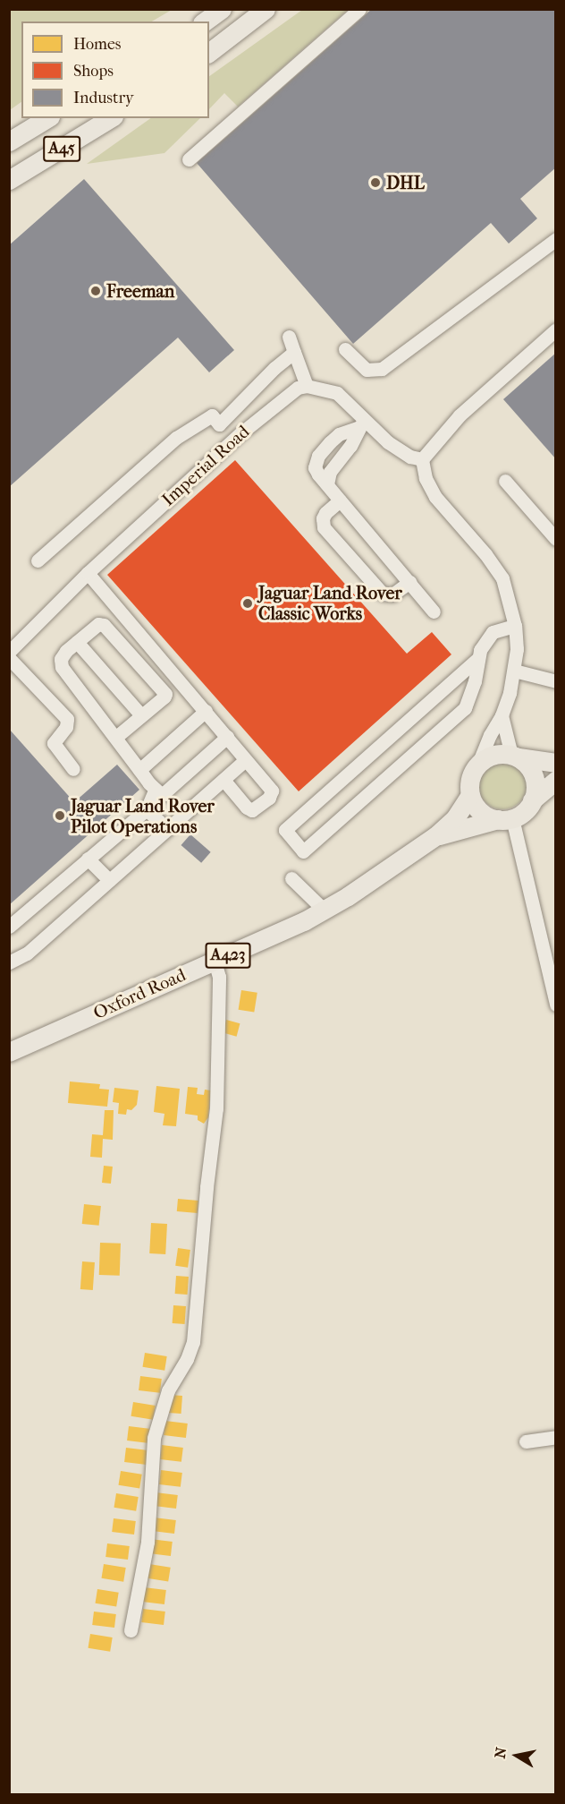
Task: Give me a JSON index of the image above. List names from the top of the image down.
{
  "streets": {
    "highway": ["A45", "A423", "Oxford Road"],
    "street": ["Imperial Road"]
  },
  "places": [
    "DHL",
    "Freeman",
    "Jaguar Land Rover Classic Works",
    "Jaguar Land Rover Pilot Operations"
  ],
  "legend": ["Homes", "Shops", "Industry"],
  "north": "left"
}
